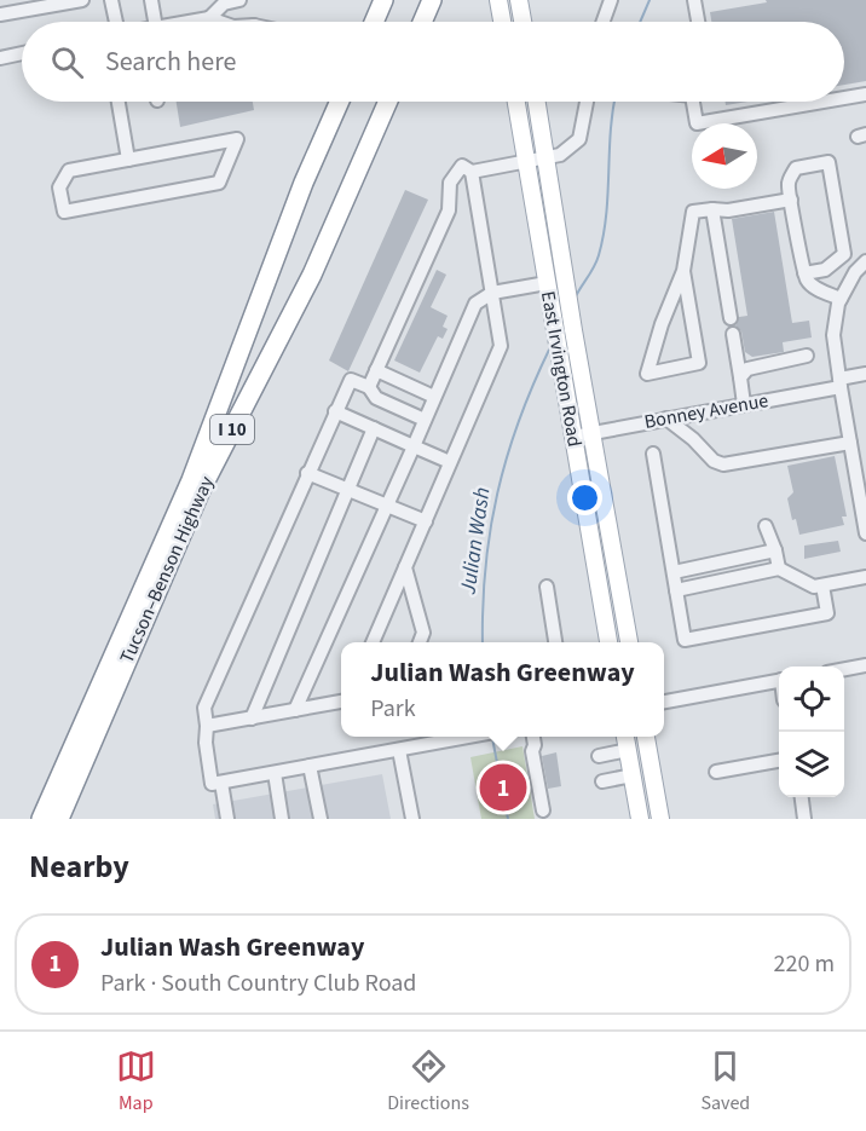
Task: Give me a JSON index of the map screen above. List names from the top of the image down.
{
  "streets": {
    "highway": ["I 10", "Tucson–Benson Highway"],
    "main road": ["East Irvington Road"],
    "street": ["Bonney Avenue"]
  },
  "crossings": [
    ["East Irvington Road", "Bonney Avenue"]
  ],
  "water": ["Julian Wash"],
  "north": "left",
  "page": {
    "search": "Search here",
    "popup": ["Julian Wash Greenway", "Park"],
    "pins": "1",
    "heading": "Nearby",
    "list": [
      {
        "mark": "1",
        "name": "Julian Wash Greenway",
        "note": "Park · South Country Club Road",
        "value": "220 m"
      }
    ],
    "nav": ["Map", "Directions", "Saved"]
  }
}
